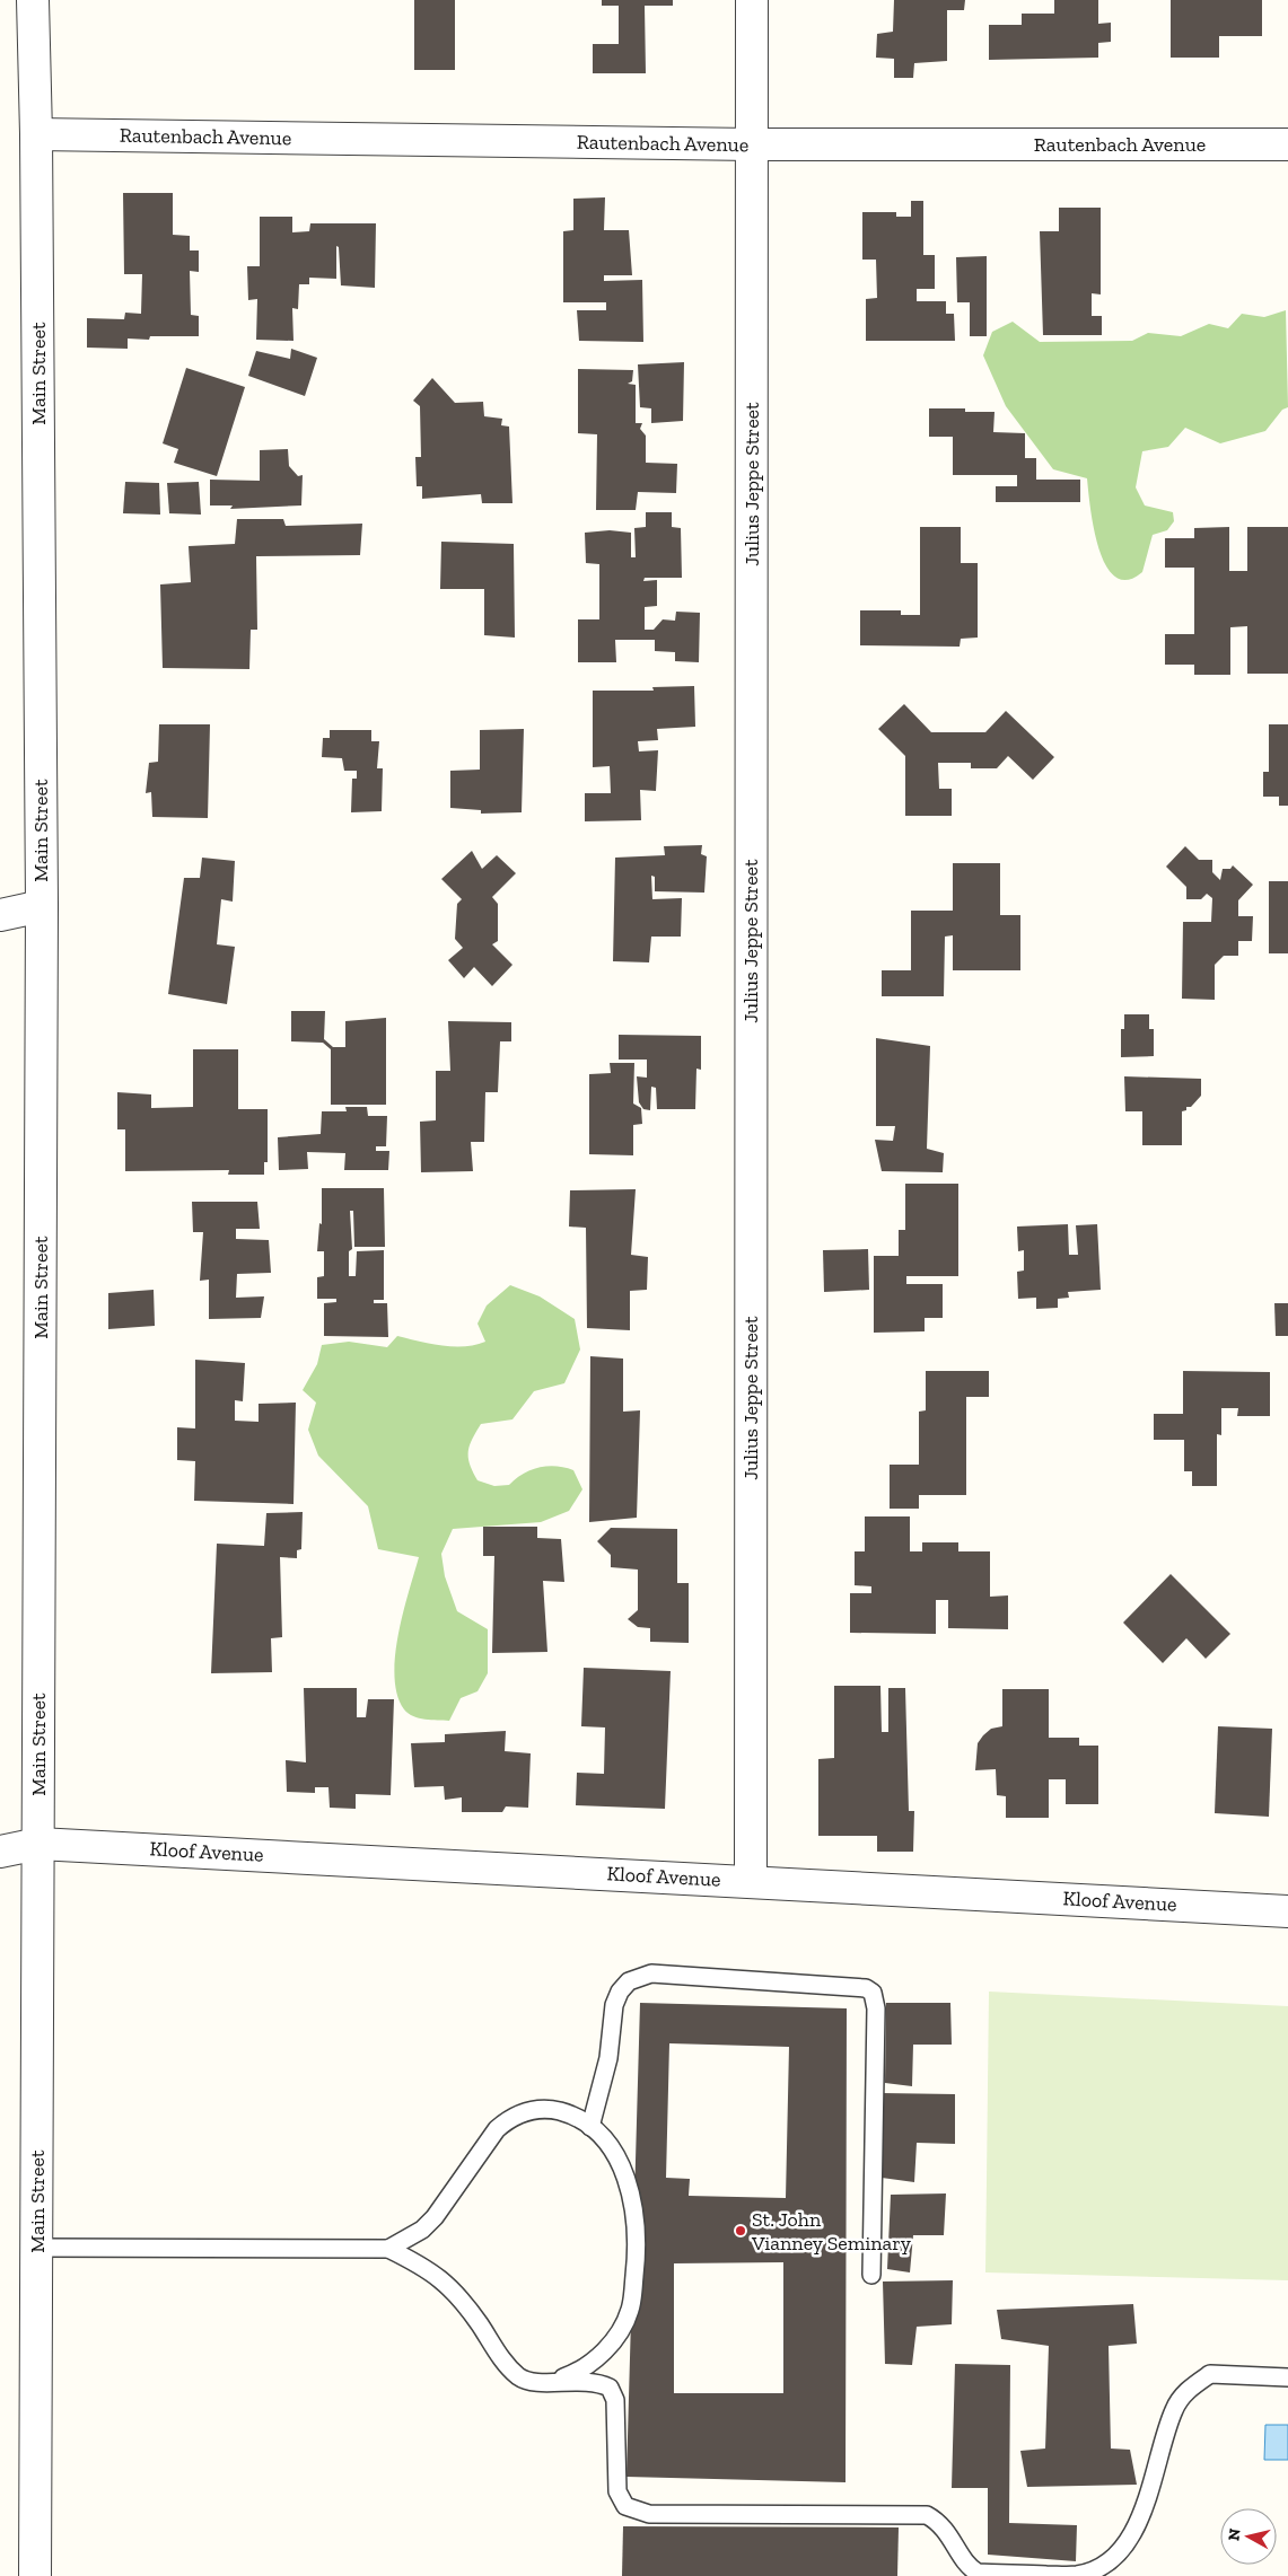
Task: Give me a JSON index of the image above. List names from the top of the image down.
{
  "streets": {
    "street": [
      "Rautenbach Avenue",
      "Main Street",
      "Julius Jeppe Street",
      "Kloof Avenue"
    ]
  },
  "crossings": [
    ["Rautenbach Avenue", "Main Street"],
    ["Rautenbach Avenue", "Julius Jeppe Street"],
    ["Main Street", "Kloof Avenue"],
    ["Julius Jeppe Street", "Kloof Avenue"]
  ],
  "places": ["St. John Vianney Seminary"],
  "north": "left"
}
